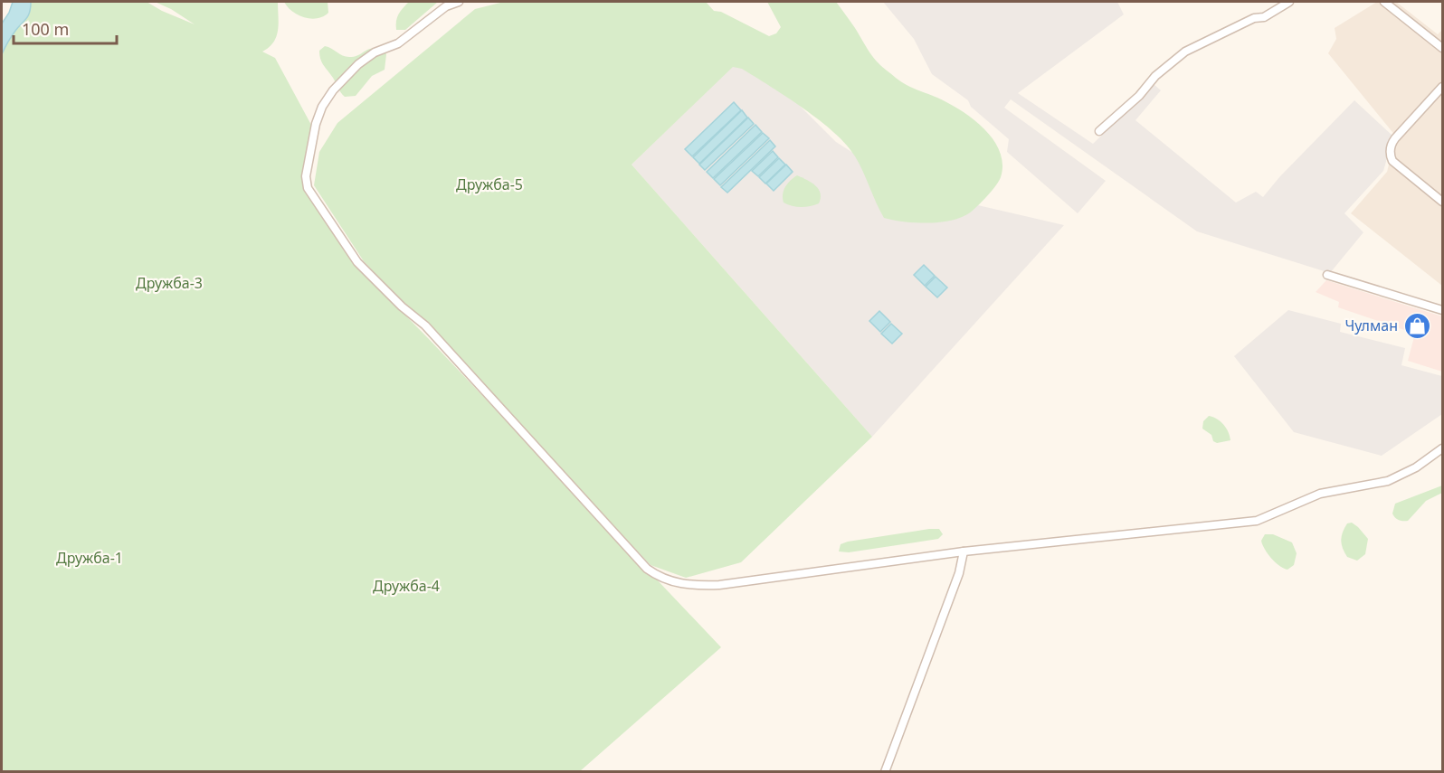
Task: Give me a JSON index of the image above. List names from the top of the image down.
{
  "parks": [
    "Дружба-5",
    "Дружба-3",
    "Дружба-1",
    "Дружба-4"
  ],
  "places": {
    "shop": ["Чулман"]
  },
  "scale_bar": "100 m"
}
